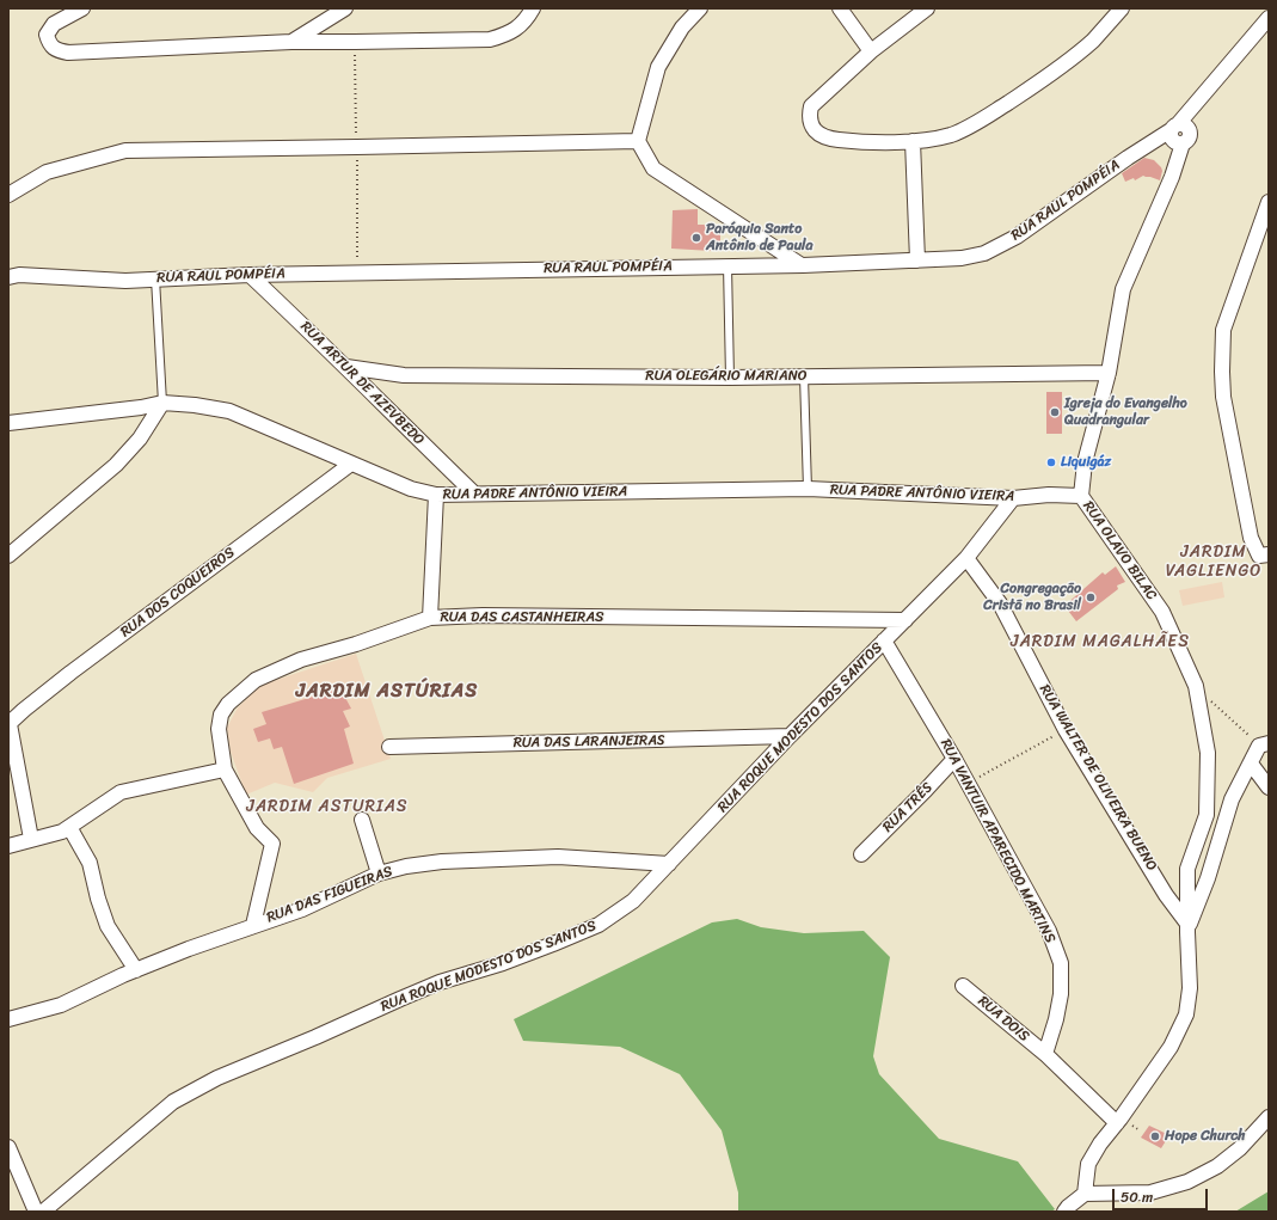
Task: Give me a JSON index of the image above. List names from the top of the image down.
{
  "streets": {
    "street": [
      "RUA RAUL POMPÉIA",
      "RUA OLEGÁRIO MARIANO",
      "RUA ARTUR DE AZEVBEDO",
      "RUA PADRE ANTÔNIO VIEIRA",
      "RUA OLAVO BILAC",
      "RUA DOS COQUEIROS",
      "RUA DAS CASTANHEIRAS",
      "RUA ROQUE MODESTO DOS SANTOS",
      "RUA DAS LARANJEIRAS",
      "RUA WALTER DE OLIVEIRA BUENO",
      "RUA TRÊS",
      "RUA VANTUIR APARECIDO MARTINS",
      "RUA DAS FIGUEIRAS",
      "RUA DOIS"
    ]
  },
  "crossings": [
    ["RUA RAUL POMPÉIA", "RUA ARTUR DE AZEVBEDO"],
    ["RUA RAUL POMPÉIA", "RUA OLAVO BILAC"],
    ["RUA OLEGÁRIO MARIANO", "RUA ARTUR DE AZEVBEDO"],
    ["RUA OLEGÁRIO MARIANO", "RUA OLAVO BILAC"],
    ["RUA ARTUR DE AZEVBEDO", "RUA PADRE ANTÔNIO VIEIRA"],
    ["RUA PADRE ANTÔNIO VIEIRA", "RUA OLAVO BILAC"],
    ["RUA PADRE ANTÔNIO VIEIRA", "RUA DOS COQUEIROS"],
    ["RUA PADRE ANTÔNIO VIEIRA", "RUA ROQUE MODESTO DOS SANTOS"],
    ["RUA OLAVO BILAC", "RUA WALTER DE OLIVEIRA BUENO"],
    ["RUA DAS CASTANHEIRAS", "RUA ROQUE MODESTO DOS SANTOS"],
    ["RUA DAS CASTANHEIRAS", "RUA DAS FIGUEIRAS"],
    ["RUA ROQUE MODESTO DOS SANTOS", "RUA DAS LARANJEIRAS"],
    ["RUA ROQUE MODESTO DOS SANTOS", "RUA WALTER DE OLIVEIRA BUENO"],
    ["RUA ROQUE MODESTO DOS SANTOS", "RUA VANTUIR APARECIDO MARTINS"],
    ["RUA ROQUE MODESTO DOS SANTOS", "RUA DAS FIGUEIRAS"],
    ["RUA TRÊS", "RUA VANTUIR APARECIDO MARTINS"],
    ["RUA VANTUIR APARECIDO MARTINS", "RUA DOIS"]
  ],
  "districts": [
    "JARDIM VAGLIENGO",
    "JARDIM MAGALHÃES",
    "JARDIM ASTÚRIAS",
    "JARDIM ASTURIAS"
  ],
  "places": [
    "Paróquia Santo Antônio de Paula",
    "Igreja do Evangelho Quadrangular",
    "Liquigáz",
    "Congregação Cristã no Brasil",
    "Hope Church"
  ],
  "scale_bar": "50 m"
}
